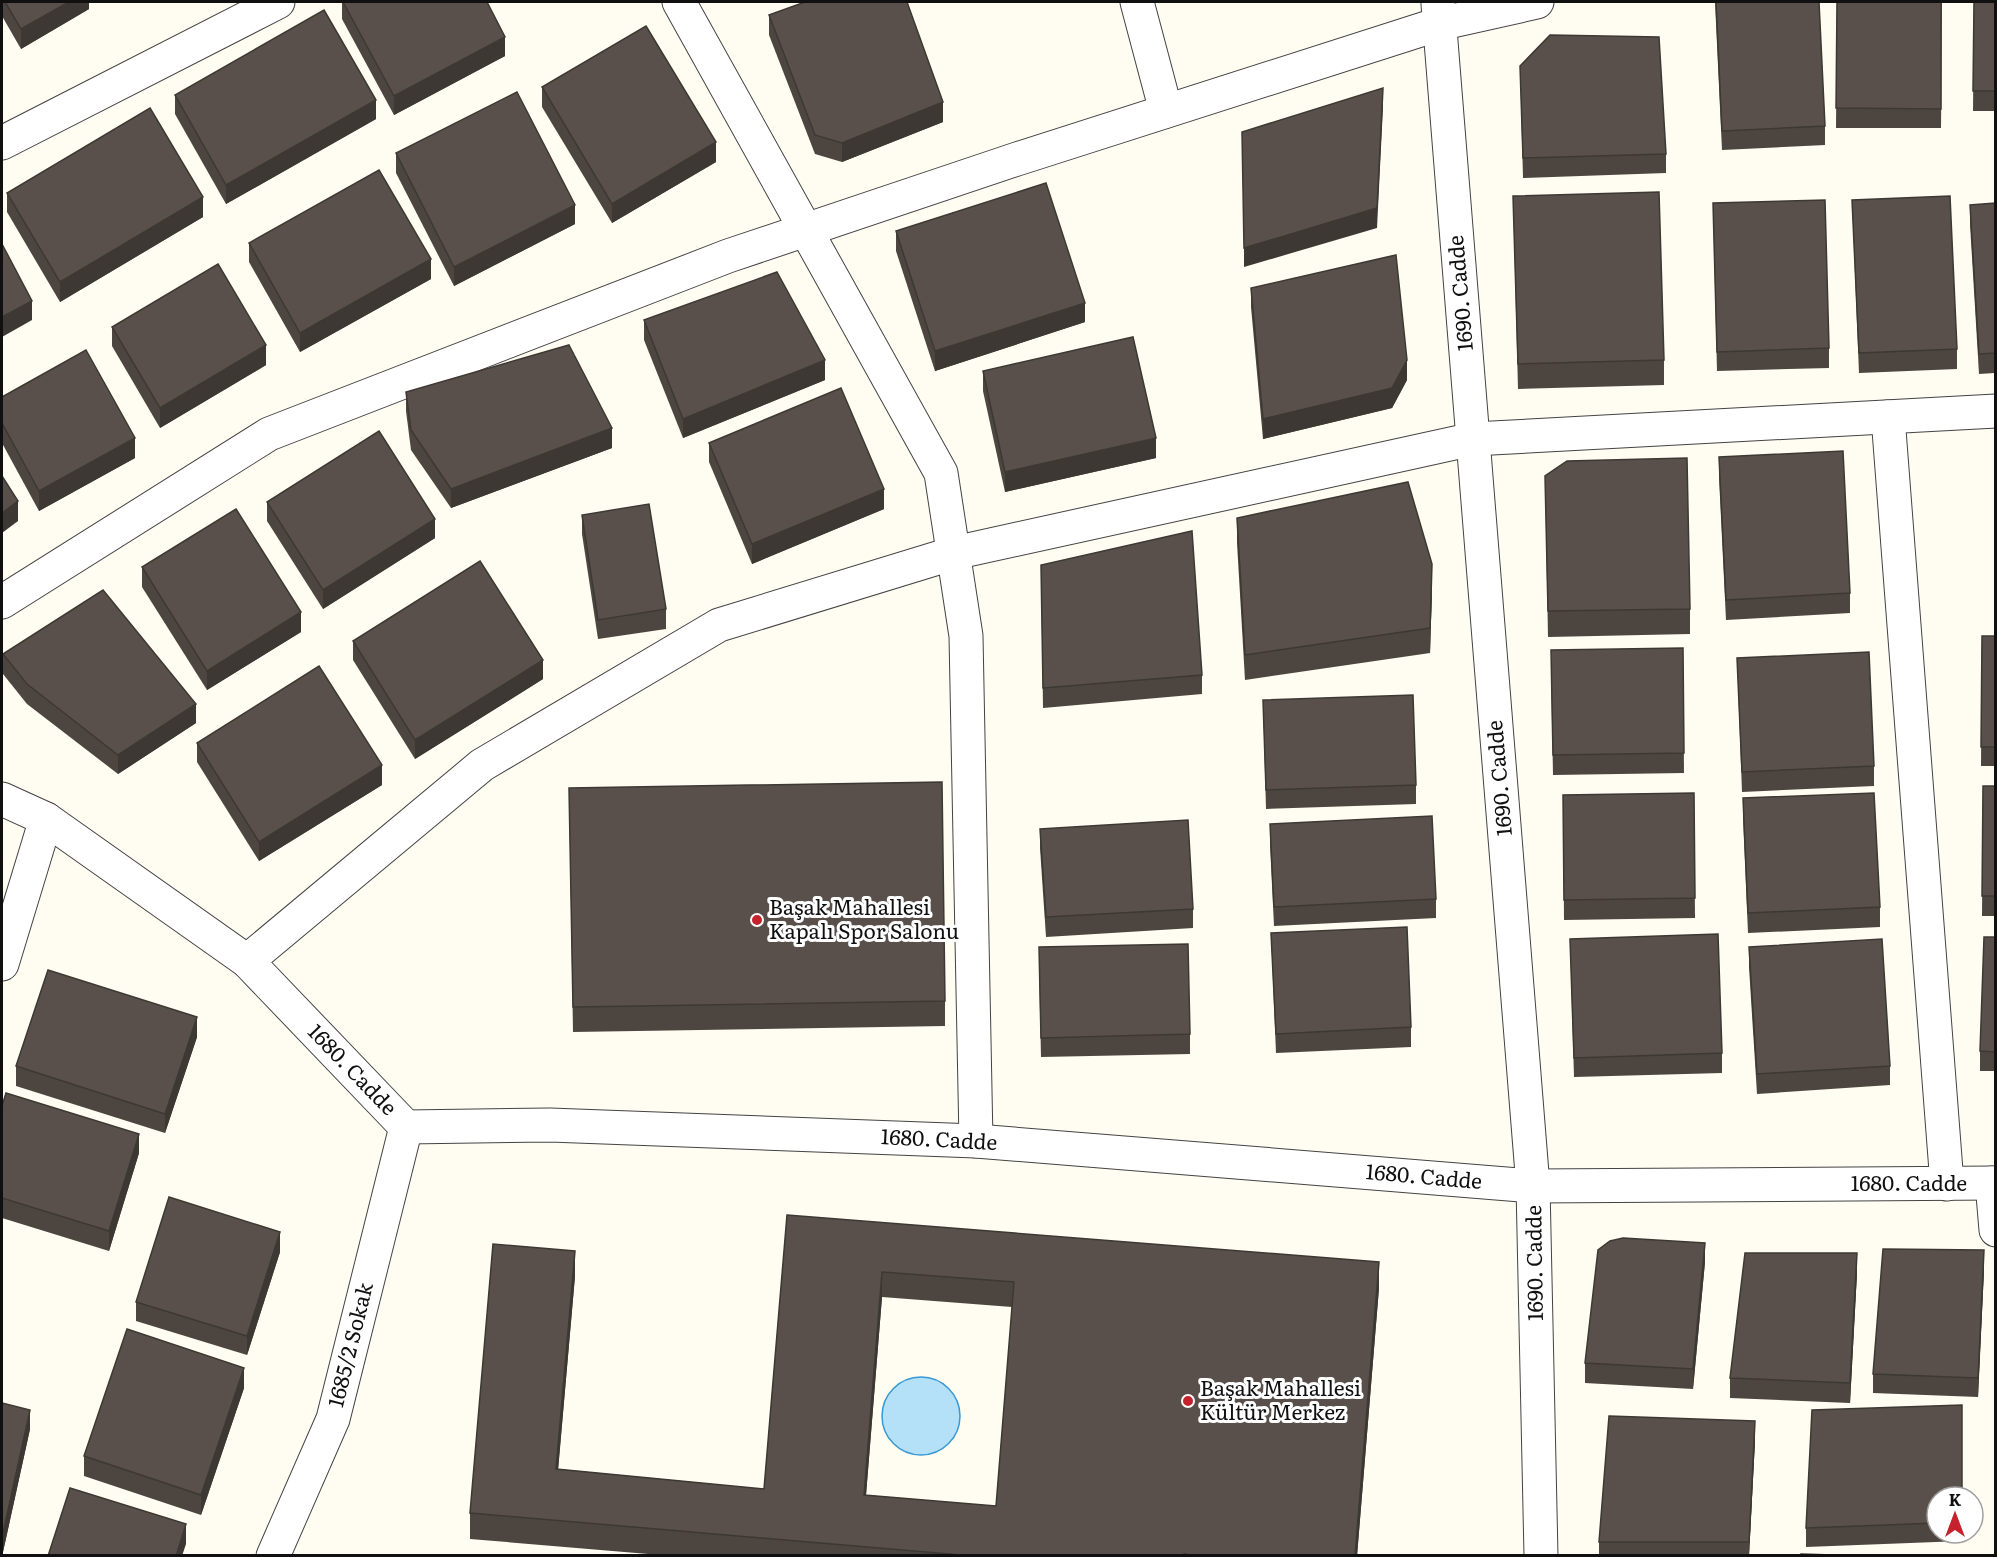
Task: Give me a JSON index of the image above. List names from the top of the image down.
{
  "streets": {
    "street": ["1690. Cadde", "1680. Cadde", "1685/2 Sokak"]
  },
  "crossings": [
    ["1690. Cadde", "1680. Cadde"],
    ["1680. Cadde", "1685/2 Sokak"]
  ],
  "places": ["Başak Mahallesi Kapalı Spor Salonu", "Başak Mahallesi Kültür Merkez"],
  "north": "top"
}
